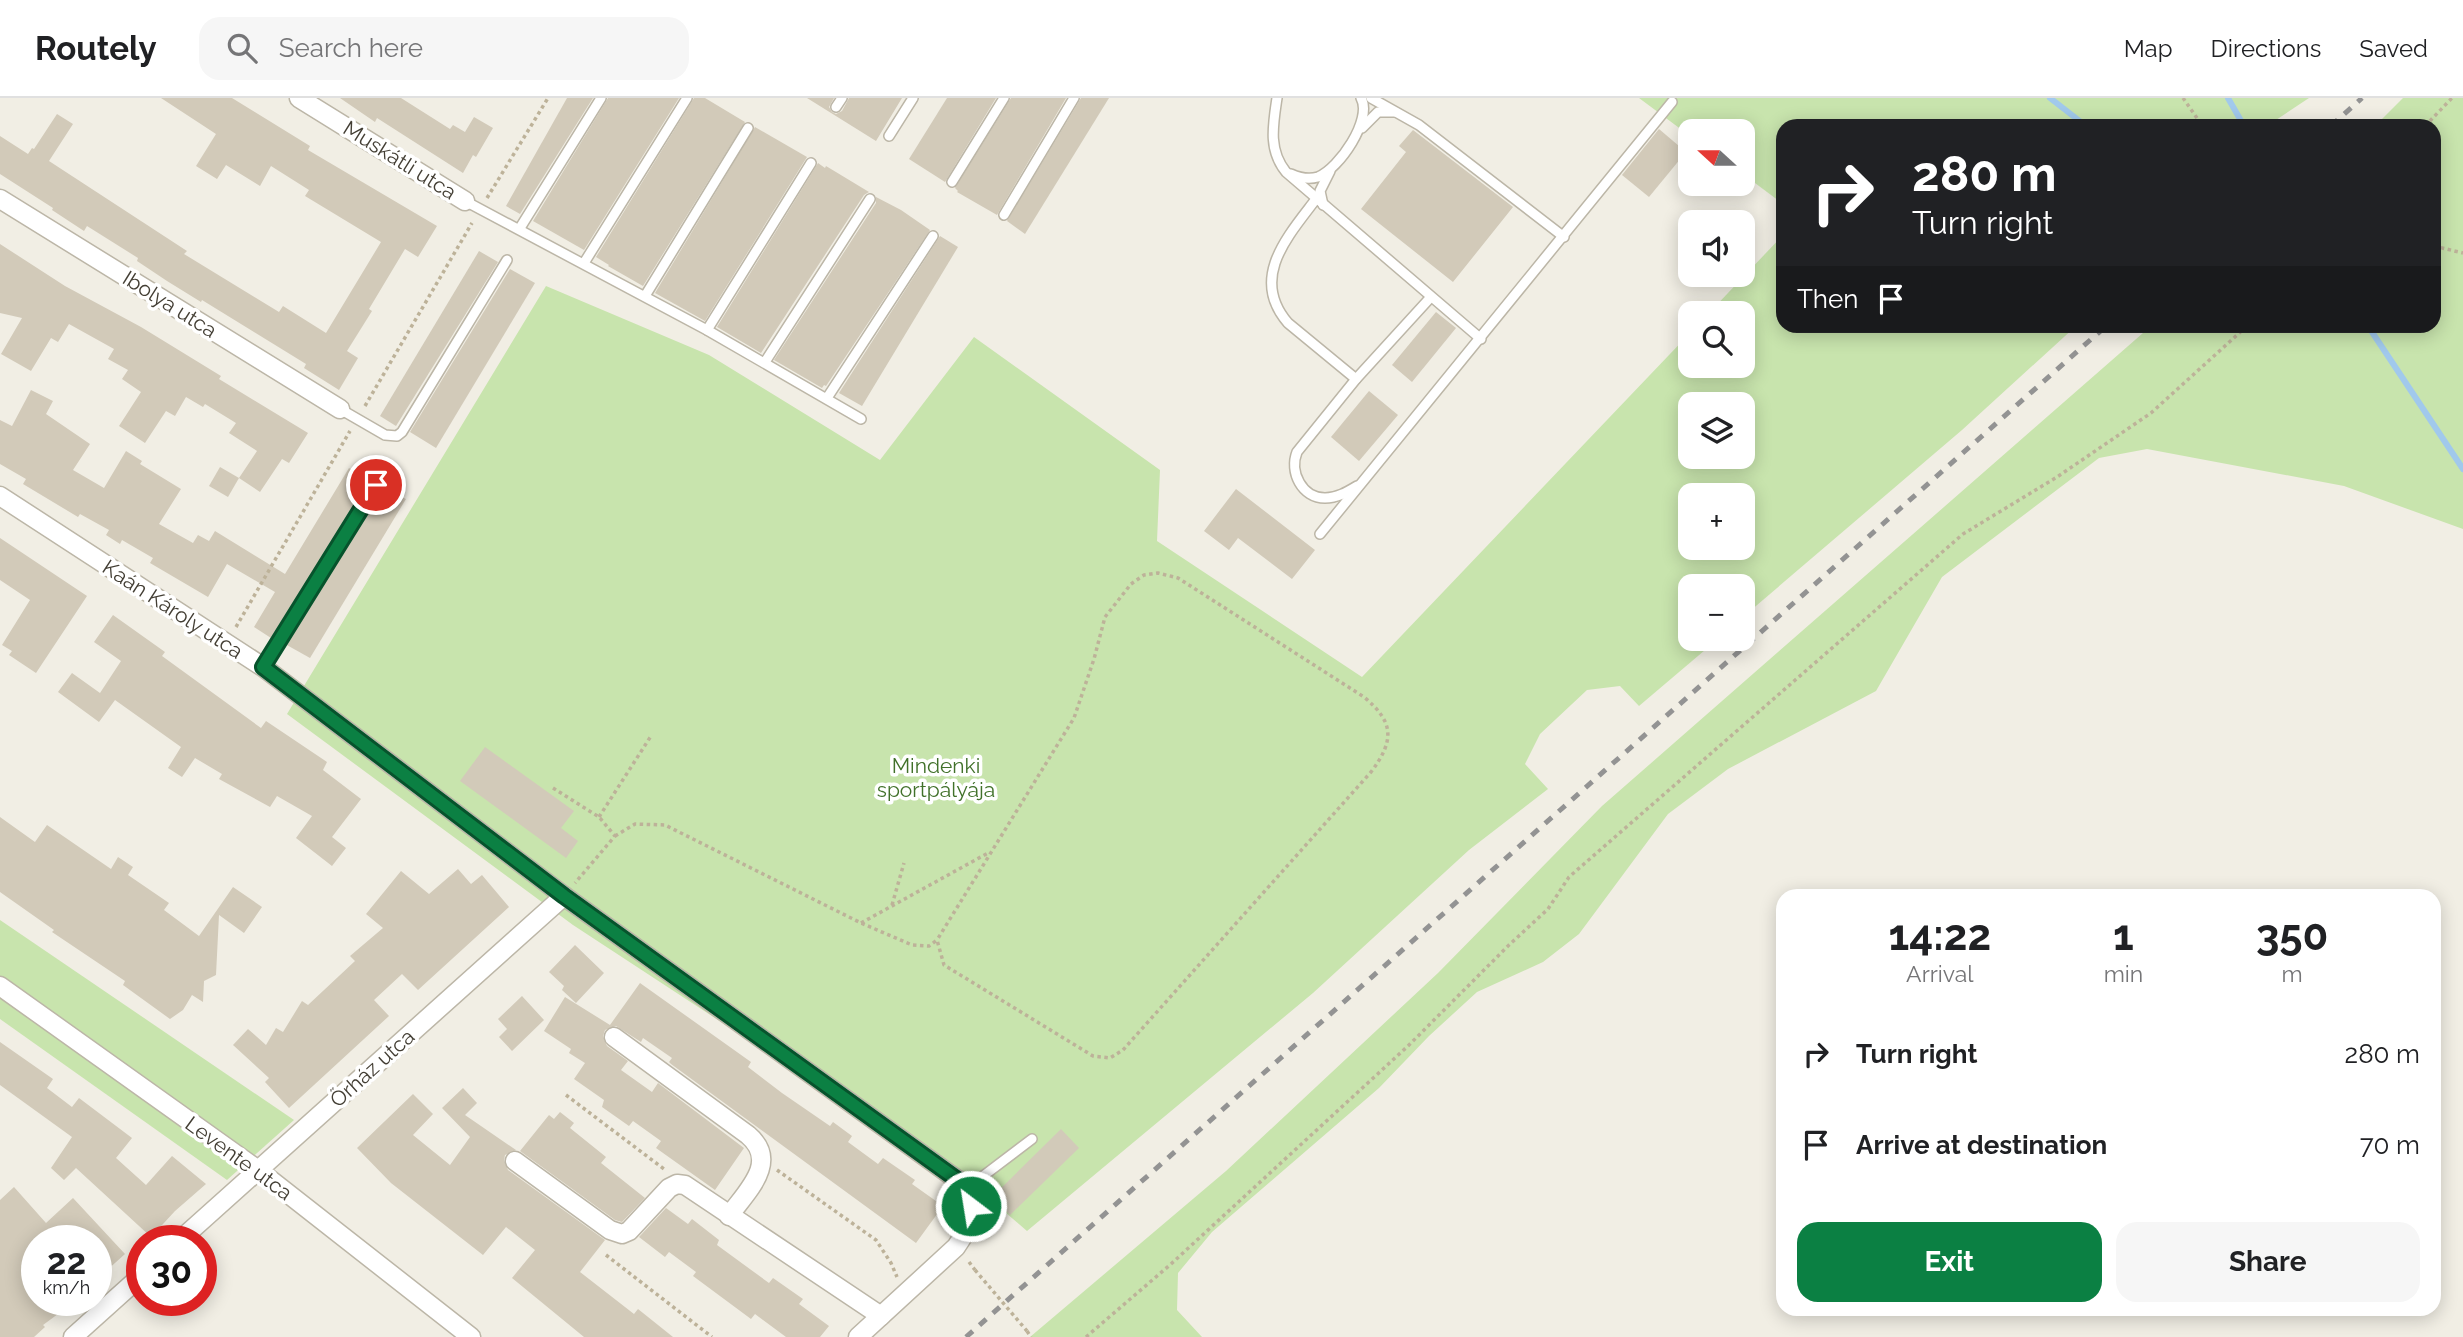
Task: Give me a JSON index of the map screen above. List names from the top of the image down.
{
  "streets": {
    "street": [
      "Muskátli utca",
      "Ibolya utca",
      "Kaán Károly utca",
      "Őrház utca",
      "Levente utca"
    ]
  },
  "crossings": [
    ["Kaán Károly utca", "Őrház utca"],
    ["Őrház utca", "Levente utca"]
  ],
  "parks": ["Mindenki sportpályája"],
  "north": "left",
  "page": {
    "header": "Routely",
    "search": "Search here",
    "nav": ["Map", "Directions", "Saved"],
    "map_buttons": ["+", "−"],
    "turn": ["280 m", "Turn right"],
    "then": "Then",
    "eta": [
      "14:22",
      "Arrival",
      "1",
      "min",
      "350",
      "m"
    ],
    "list": [
      {
        "name": "Turn right",
        "value": "280 m"
      },
      {
        "name": "Arrive at destination",
        "value": "70 m"
      }
    ],
    "buttons": ["Exit", "Share"],
    "speed": "22 km/h",
    "limit": "30"
  }
}
